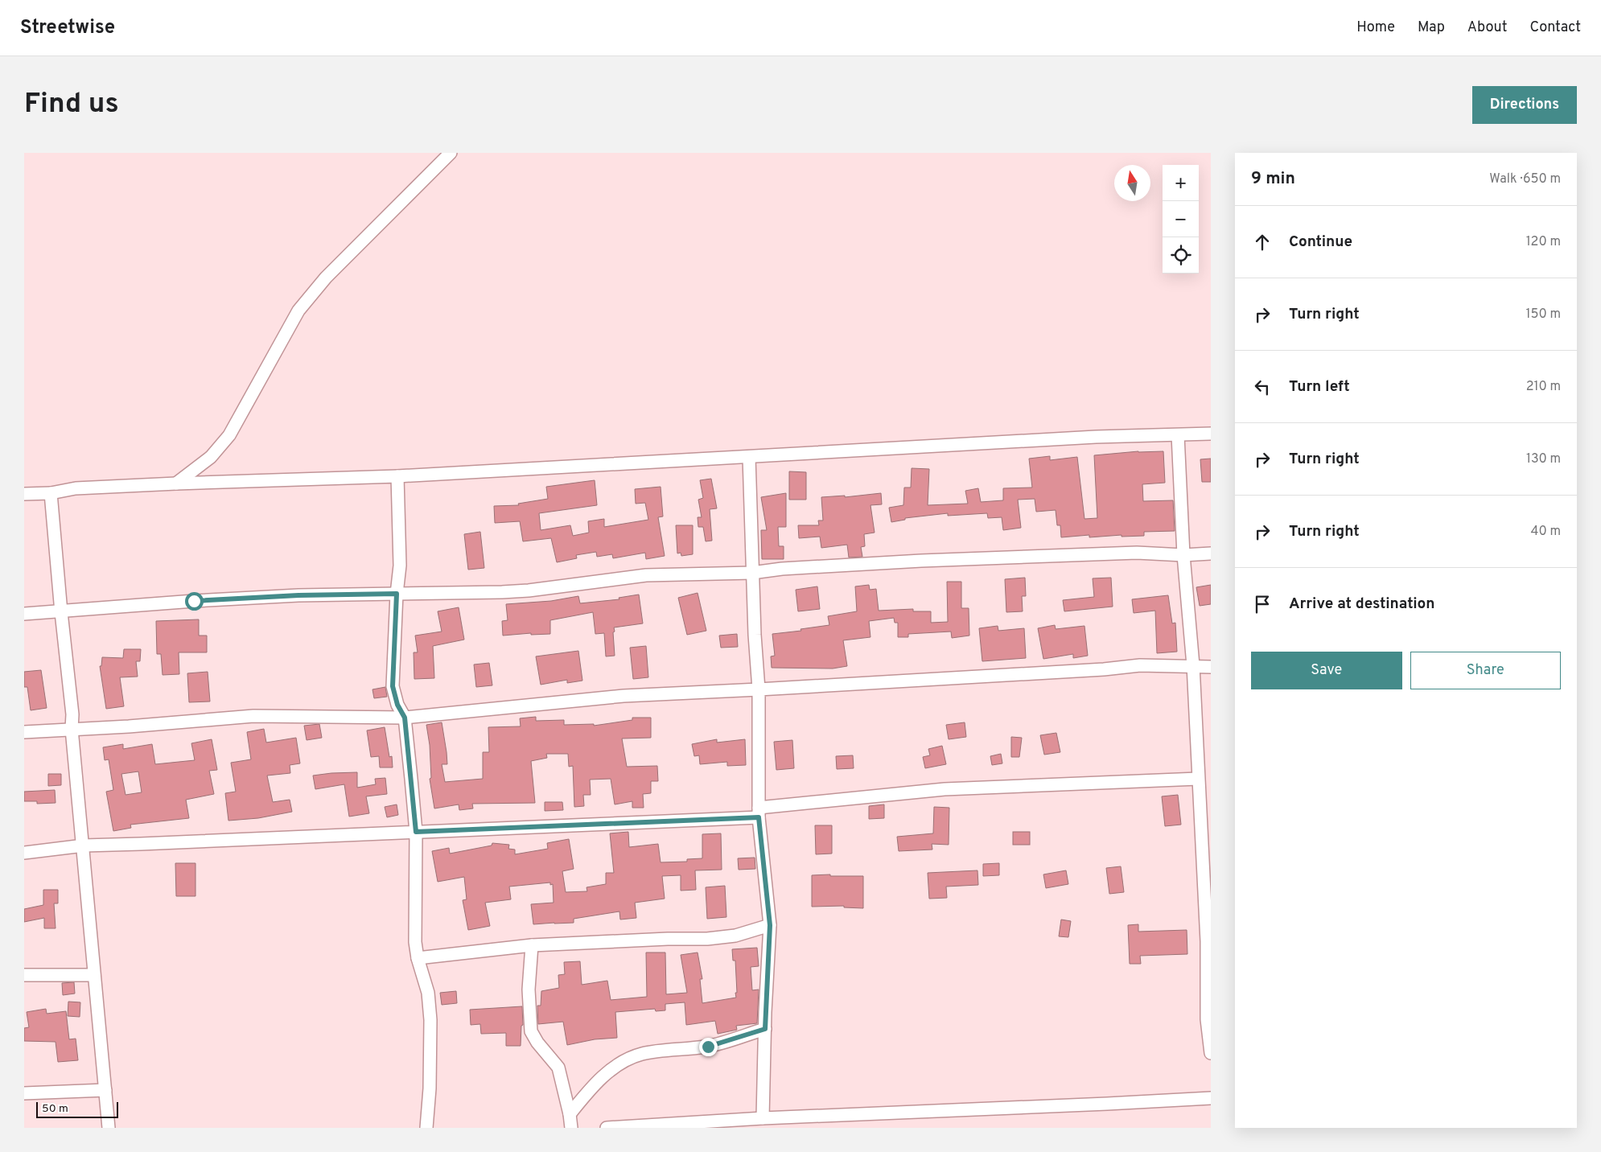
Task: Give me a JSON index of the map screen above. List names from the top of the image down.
{
  "scale_bar": "50 m",
  "north": "top",
  "page": {
    "header": "Streetwise",
    "nav": [
      "Home",
      "Map",
      "About",
      "Contact"
    ],
    "buttons": [
      "Directions",
      ["Save", "Share"]
    ],
    "title": "Find us",
    "heading": ["9 min", "Walk · 650 m"],
    "map_buttons": ["+", "−"],
    "list": [
      ["Continue", "120 m"],
      ["Turn right", "150 m"],
      ["Turn left", "210 m"],
      ["Turn right", "130 m"],
      ["Turn right", "40 m"],
      "Arrive at destination"
    ],
    "scale": "50 m"
  }
}
